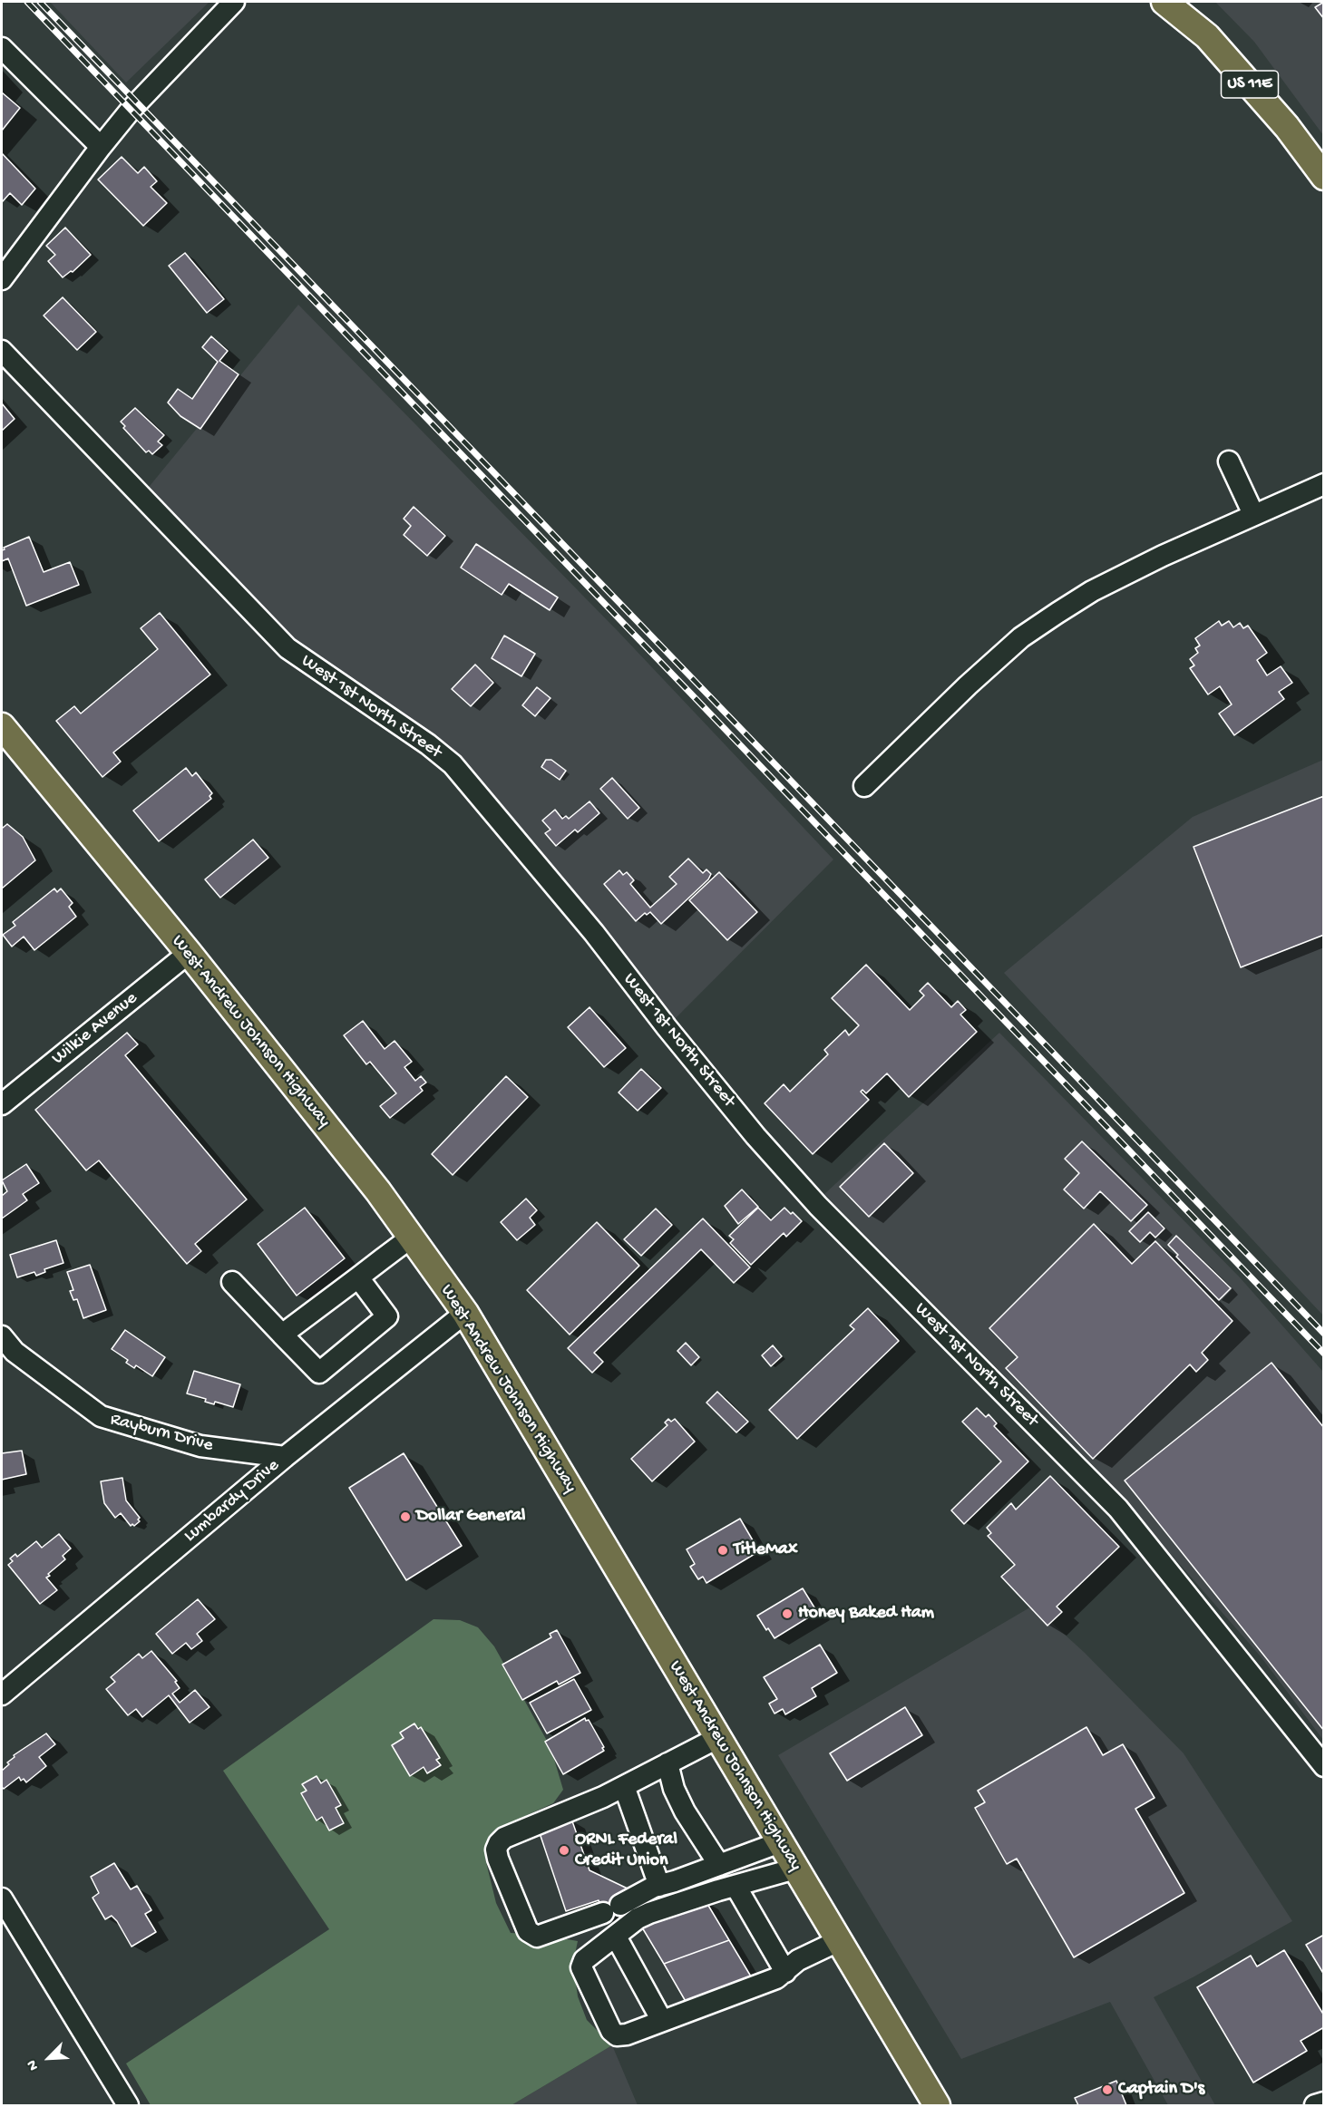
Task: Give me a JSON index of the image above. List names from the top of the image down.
{
  "streets": {
    "main road": ["US 11E", "West Andrew Johnson Highway"],
    "street": [
      "West 1st North Street",
      "Wilkie Avenue",
      "Rayburn Drive",
      "Lumbardy Drive"
    ]
  },
  "crossings": [
    ["Wilkie Avenue", "West Andrew Johnson Highway"],
    ["West Andrew Johnson Highway", "Lumbardy Drive"],
    ["Rayburn Drive", "Lumbardy Drive"]
  ],
  "places": [
    "Dollar General",
    "TitleMax",
    "Honey Baked Ham",
    "ORNL Federal Credit Union",
    "Captain D's"
  ],
  "north": "bottom left"
}
